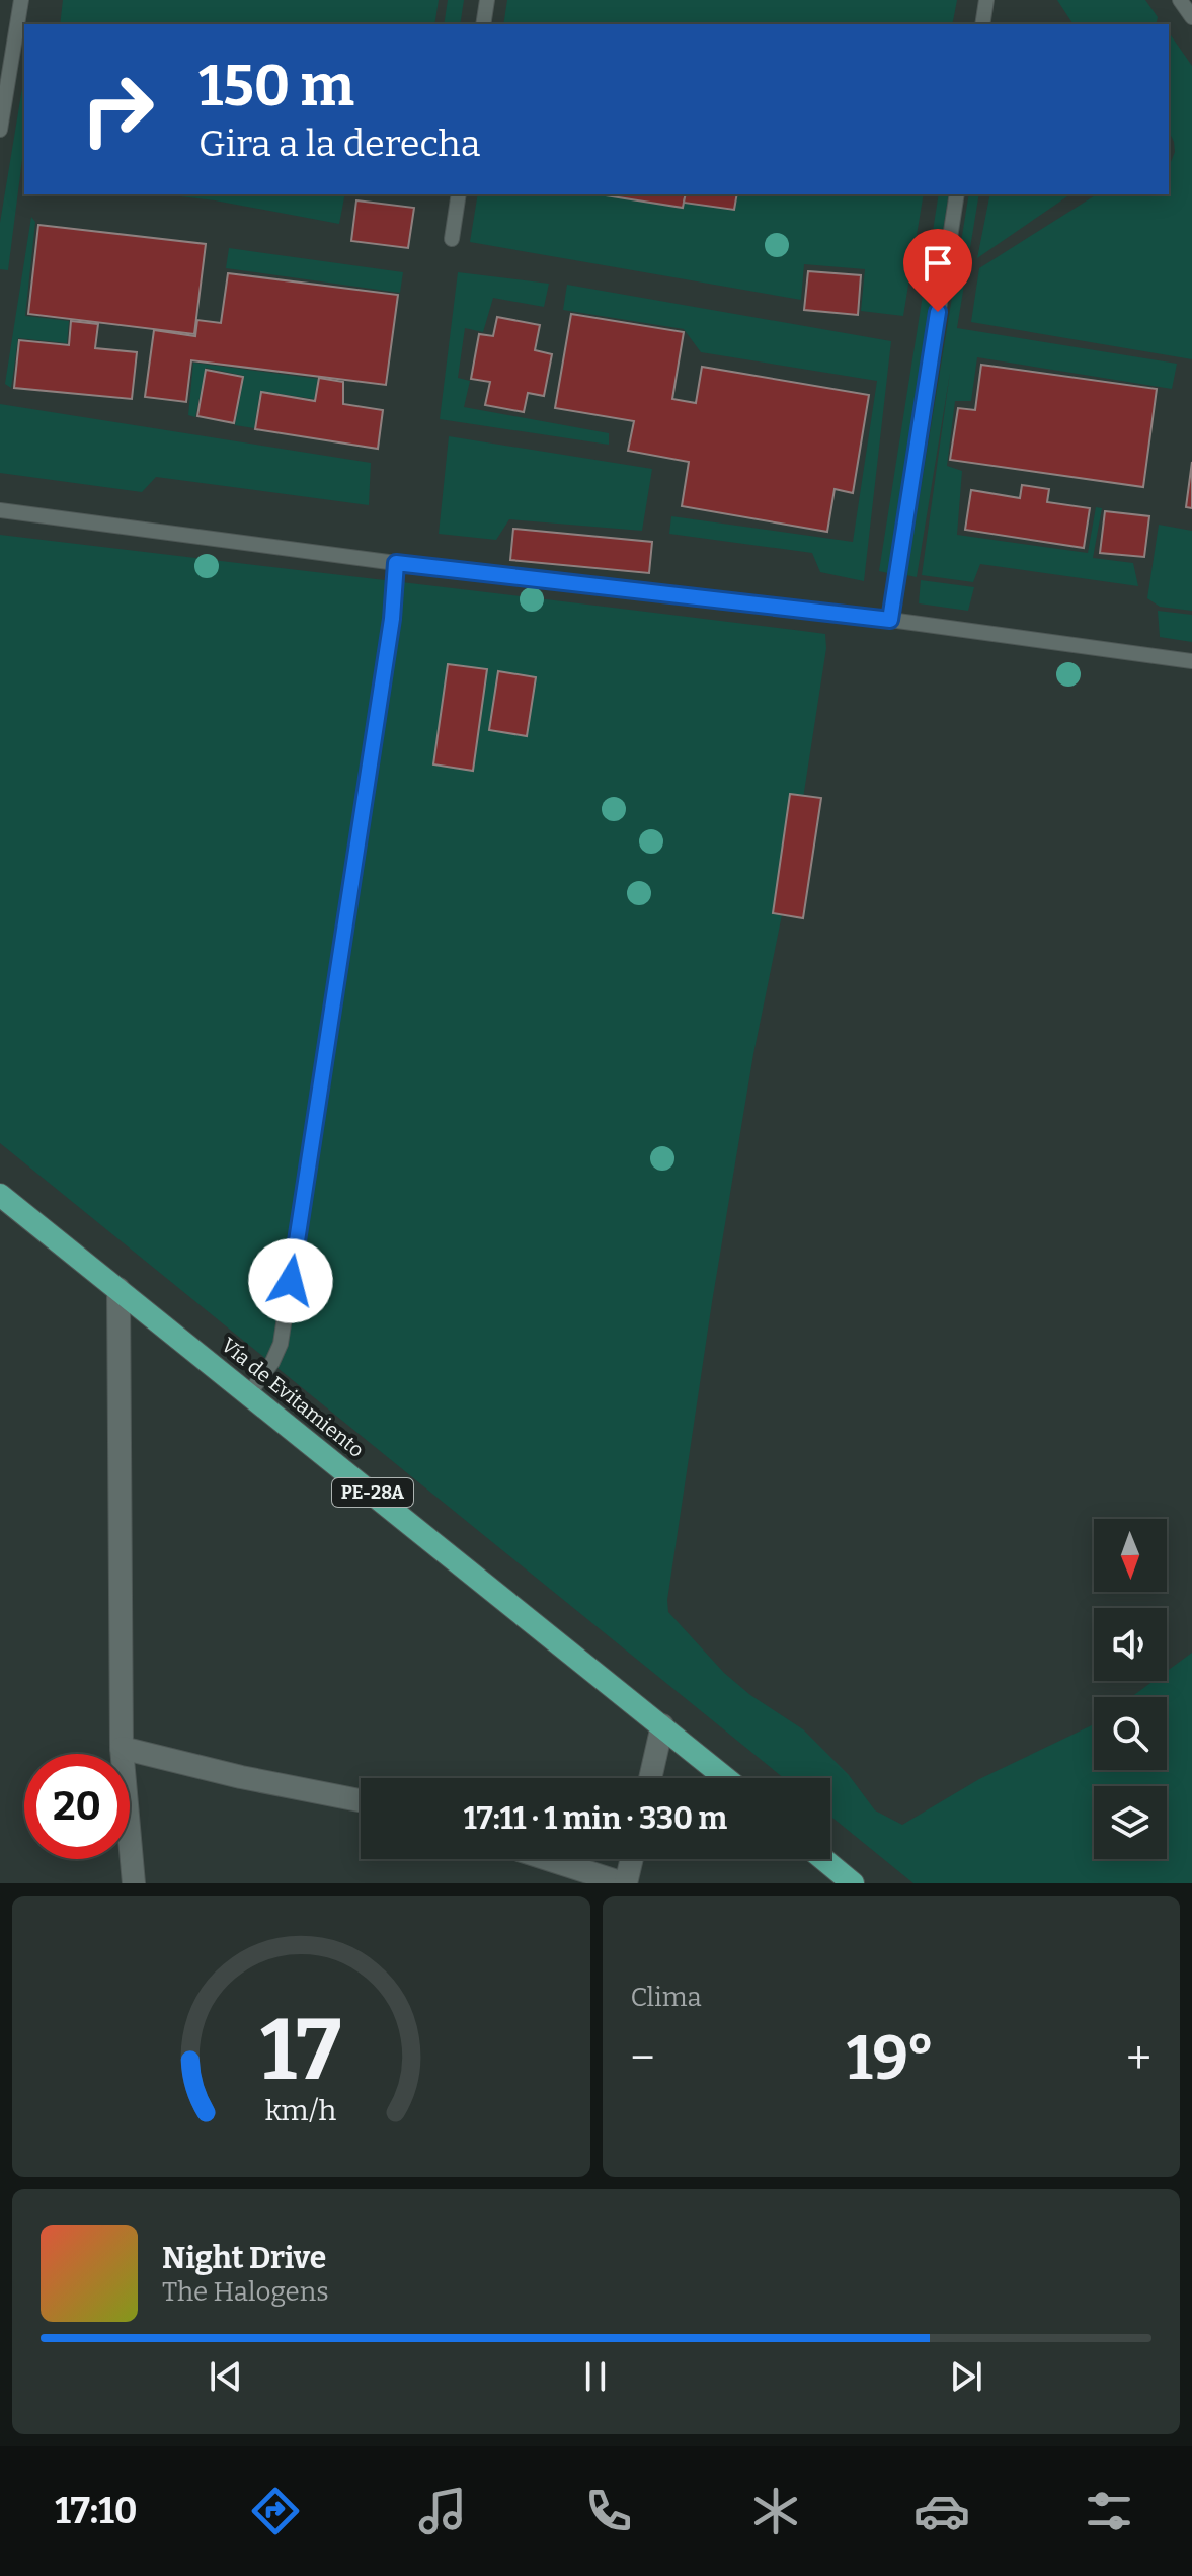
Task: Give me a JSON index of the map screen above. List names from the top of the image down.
{
  "streets": {
    "highway": ["Vía de Evitamiento", "PE-28A"]
  },
  "north": "bottom",
  "page": {
    "turn": ["150 m", "Gira a la derecha"],
    "limit": "20",
    "trip": "17:11 · 1 min · 330 m",
    "tile": "Clima",
    "heat": ["−", "19°", "+"],
    "song": ["Night Drive", "The Halogens"],
    "tabs": "17:10",
    "gauge": ["17", "km/h"]
  }
}
